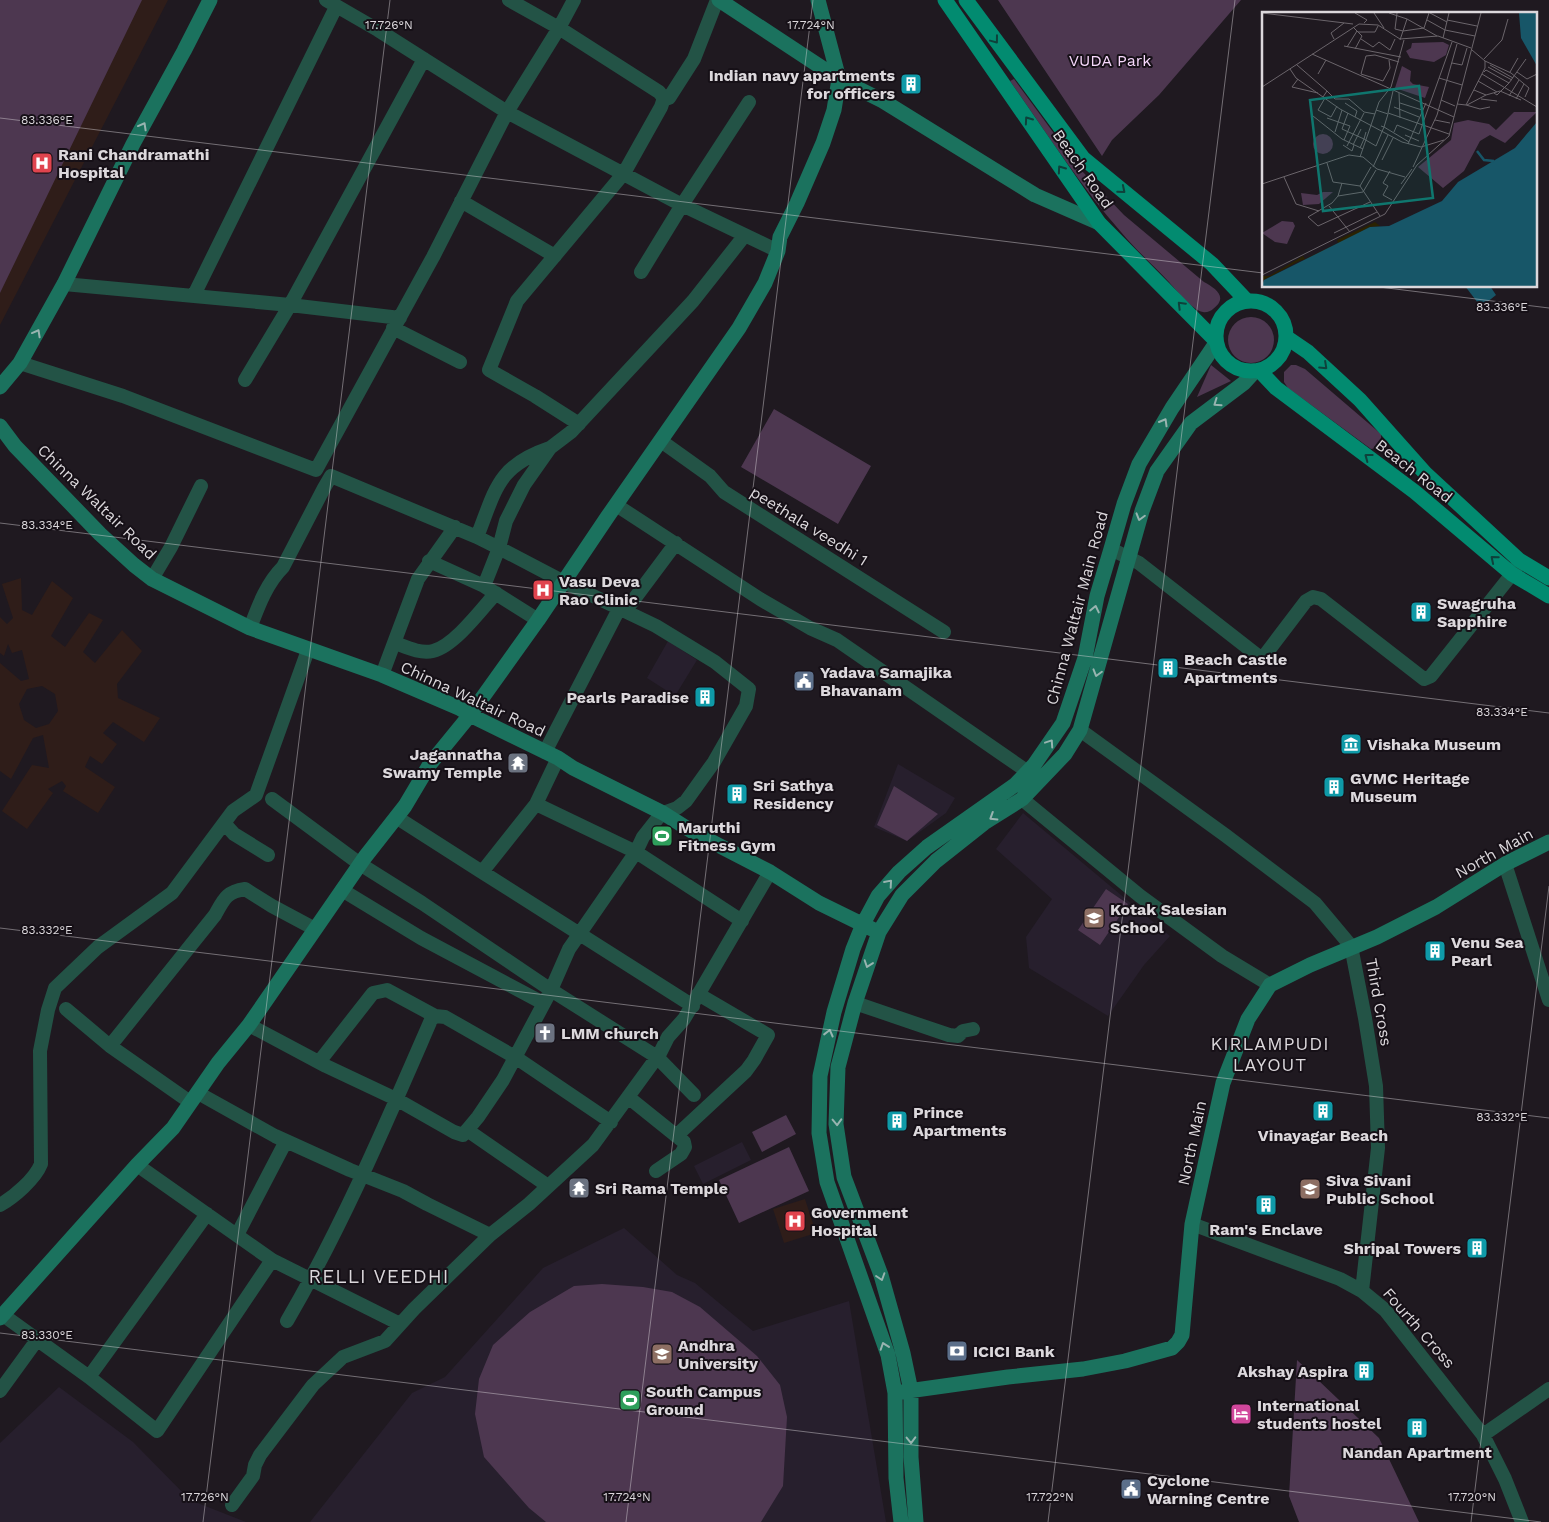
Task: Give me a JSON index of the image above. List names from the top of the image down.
{
  "streets": {
    "main road": ["Beach Road"],
    "street": [
      "Chinna Waltair Road",
      "peethala veedhi 1",
      "Chinna Waltair Main Road",
      "North Main",
      "Third Cross",
      "Fourth Cross"
    ]
  },
  "crossings": [
    ["Beach Road", "Chinna Waltair Main Road"],
    ["Chinna Waltair Road", "Chinna Waltair Main Road"],
    ["Chinna Waltair Main Road", "North Main"],
    ["North Main", "Third Cross"],
    ["North Main", "Fourth Cross"],
    ["Third Cross", "Fourth Cross"]
  ],
  "districts": ["KIRLAMPUDI LAYOUT", "RELLI VEEDHI"],
  "parks": ["VUDA Park"],
  "places": {
    "building": [
      "Indian navy apartments for officers",
      "Swagruha Sapphire",
      "Beach Castle Apartments",
      "Pearls Paradise",
      "GVMC Heritage Museum",
      "Sri Sathya Residency",
      "Venu Sea Pearl",
      "Vinayagar Beach",
      "Prince Apartments",
      "Ram's Enclave",
      "Shripal Towers",
      "Akshay Aspira",
      "Nandan Apartment"
    ],
    "hospital": ["Rani Chandramathi Hospital", "Vasu Deva Rao Clinic", "Government Hospital"],
    "public building": ["Yadava Samajika Bhavanam", "Cyclone Warning Centre"],
    "museum": ["Vishaka Museum"],
    "temple": ["Jagannatha Swamy Temple", "Sri Rama Temple"],
    "sports": ["Maruthi Fitness Gym", "South Campus Ground"],
    "school or university": ["Kotak Salesian School", "Siva Sivani Public School", "Andhra University"],
    "church": ["LMM church"],
    "bank": ["ICICI Bank"],
    "hotel": ["International students hostel"]
  },
  "coordinates": [
    "17.726°N",
    "17.724°N",
    "83.336°E",
    "83.334°E",
    "83.332°E",
    "83.330°E",
    "17.722°N",
    "17.720°N"
  ]
}
